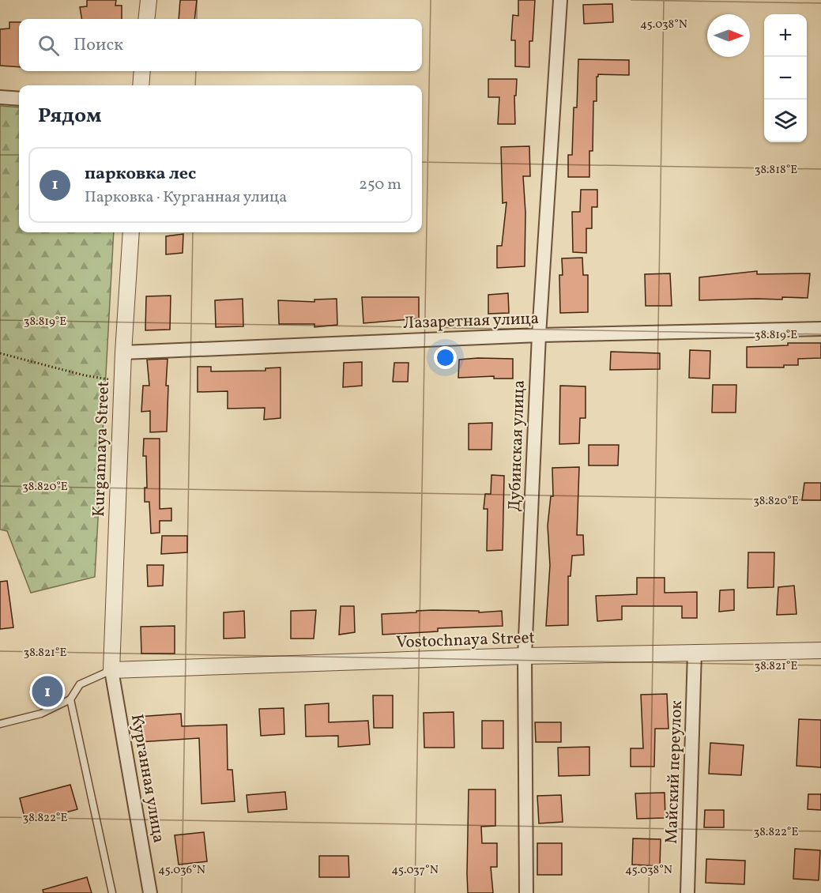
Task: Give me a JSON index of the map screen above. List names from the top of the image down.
{
  "streets": {
    "street": [
      "Лазаретная улица",
      "Дубинская улица",
      "Kurgannaya Street",
      "Vostochnaya Street",
      "Майский переулок",
      "Курганная улица"
    ]
  },
  "crossings": [
    ["Лазаретная улица", "Дубинская улица"],
    ["Лазаретная улица", "Kurgannaya Street"],
    ["Дубинская улица", "Vostochnaya Street"],
    ["Kurgannaya Street", "Vostochnaya Street"],
    ["Kurgannaya Street", "Курганная улица"],
    ["Vostochnaya Street", "Майский переулок"],
    ["Vostochnaya Street", "Курганная улица"]
  ],
  "north": "right",
  "page": {
    "map_buttons": ["+", "−"],
    "search": "Поиск",
    "heading": "Рядом",
    "list": [
      {
        "mark": "1",
        "name": "парковка лес",
        "note": "Парковка · Курганная улица",
        "value": "250 m"
      }
    ],
    "pins": "1"
  },
  "coordinates": [
    "45.038°N",
    "38.818°E",
    "38.819°E",
    "38.820°E",
    "38.821°E",
    "38.822°E",
    "45.036°N",
    "45.037°N"
  ]
}
